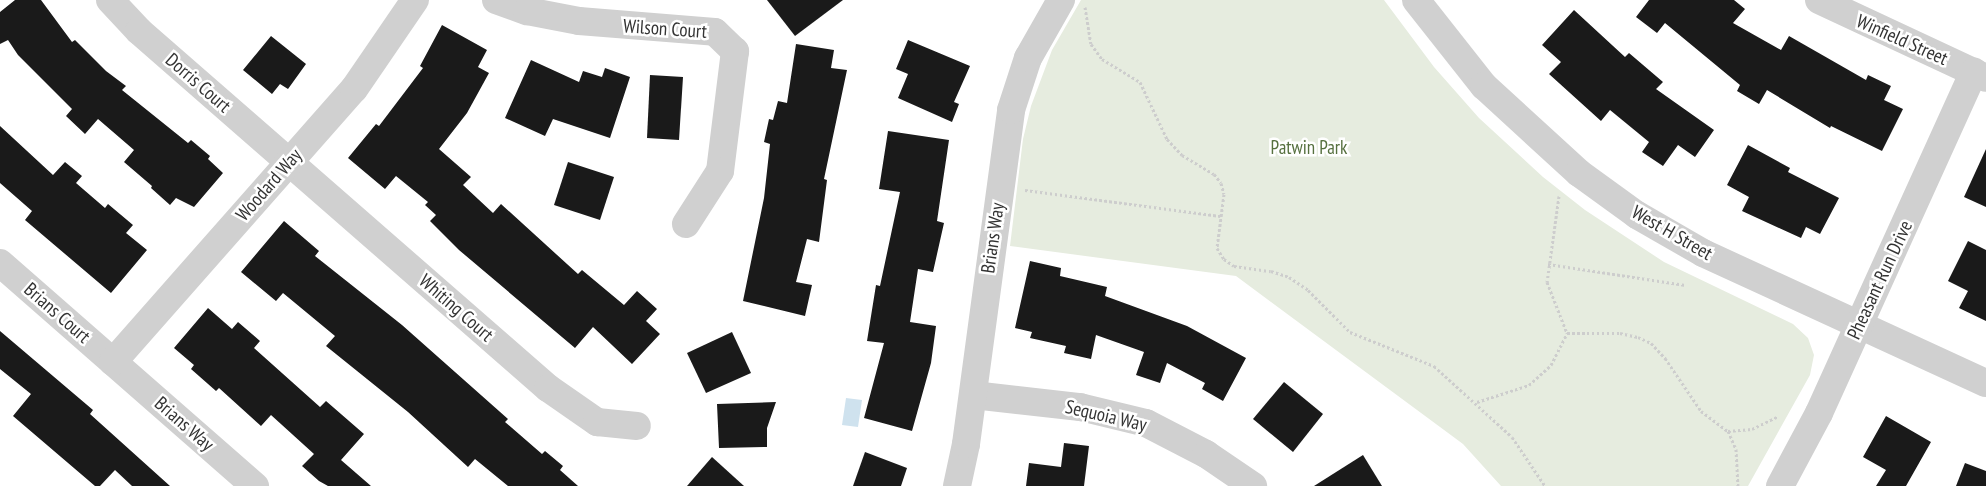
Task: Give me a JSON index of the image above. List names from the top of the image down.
{
  "streets": {
    "street": [
      "Wilson Court",
      "Winfield Street",
      "Dorris Court",
      "Woodard Way",
      "West H Street",
      "Brians Way",
      "Pheasant Run Drive",
      "Whiting Court",
      "Brians Court",
      "Sequoia Way"
    ]
  },
  "crossings": [
    ["Winfield Street", "Pheasant Run Drive"],
    ["Dorris Court", "Woodard Way"],
    ["Dorris Court", "Whiting Court"],
    ["Woodard Way", "Brians Way"],
    ["Woodard Way", "Whiting Court"],
    ["Woodard Way", "Brians Court"],
    ["West H Street", "Pheasant Run Drive"],
    ["Brians Way", "Brians Court"],
    ["Brians Way", "Sequoia Way"]
  ],
  "parks": ["Patwin Park"]
}
